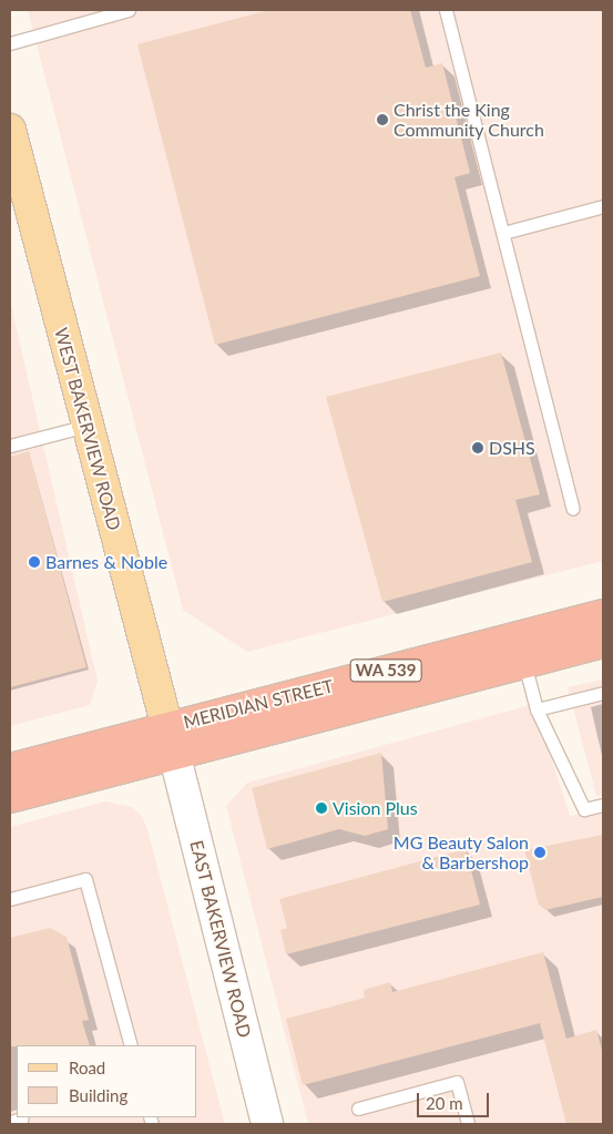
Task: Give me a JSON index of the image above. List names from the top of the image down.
{
  "streets": {
    "highway": ["WA 539", "MERIDIAN STREET"],
    "main road": ["WEST BAKERVIEW ROAD", "EAST BAKERVIEW ROAD"]
  },
  "crossings": [
    ["WEST BAKERVIEW ROAD", "MERIDIAN STREET"],
    ["WEST BAKERVIEW ROAD", "EAST BAKERVIEW ROAD"],
    ["MERIDIAN STREET", "EAST BAKERVIEW ROAD"]
  ],
  "places": [
    "Christ the King Community Church",
    "DSHS",
    "Barnes & Noble",
    "Vision Plus",
    "MG Beauty Salon & Barbershop"
  ],
  "legend": ["Road", "Building"],
  "scale_bar": "20 m"
}
